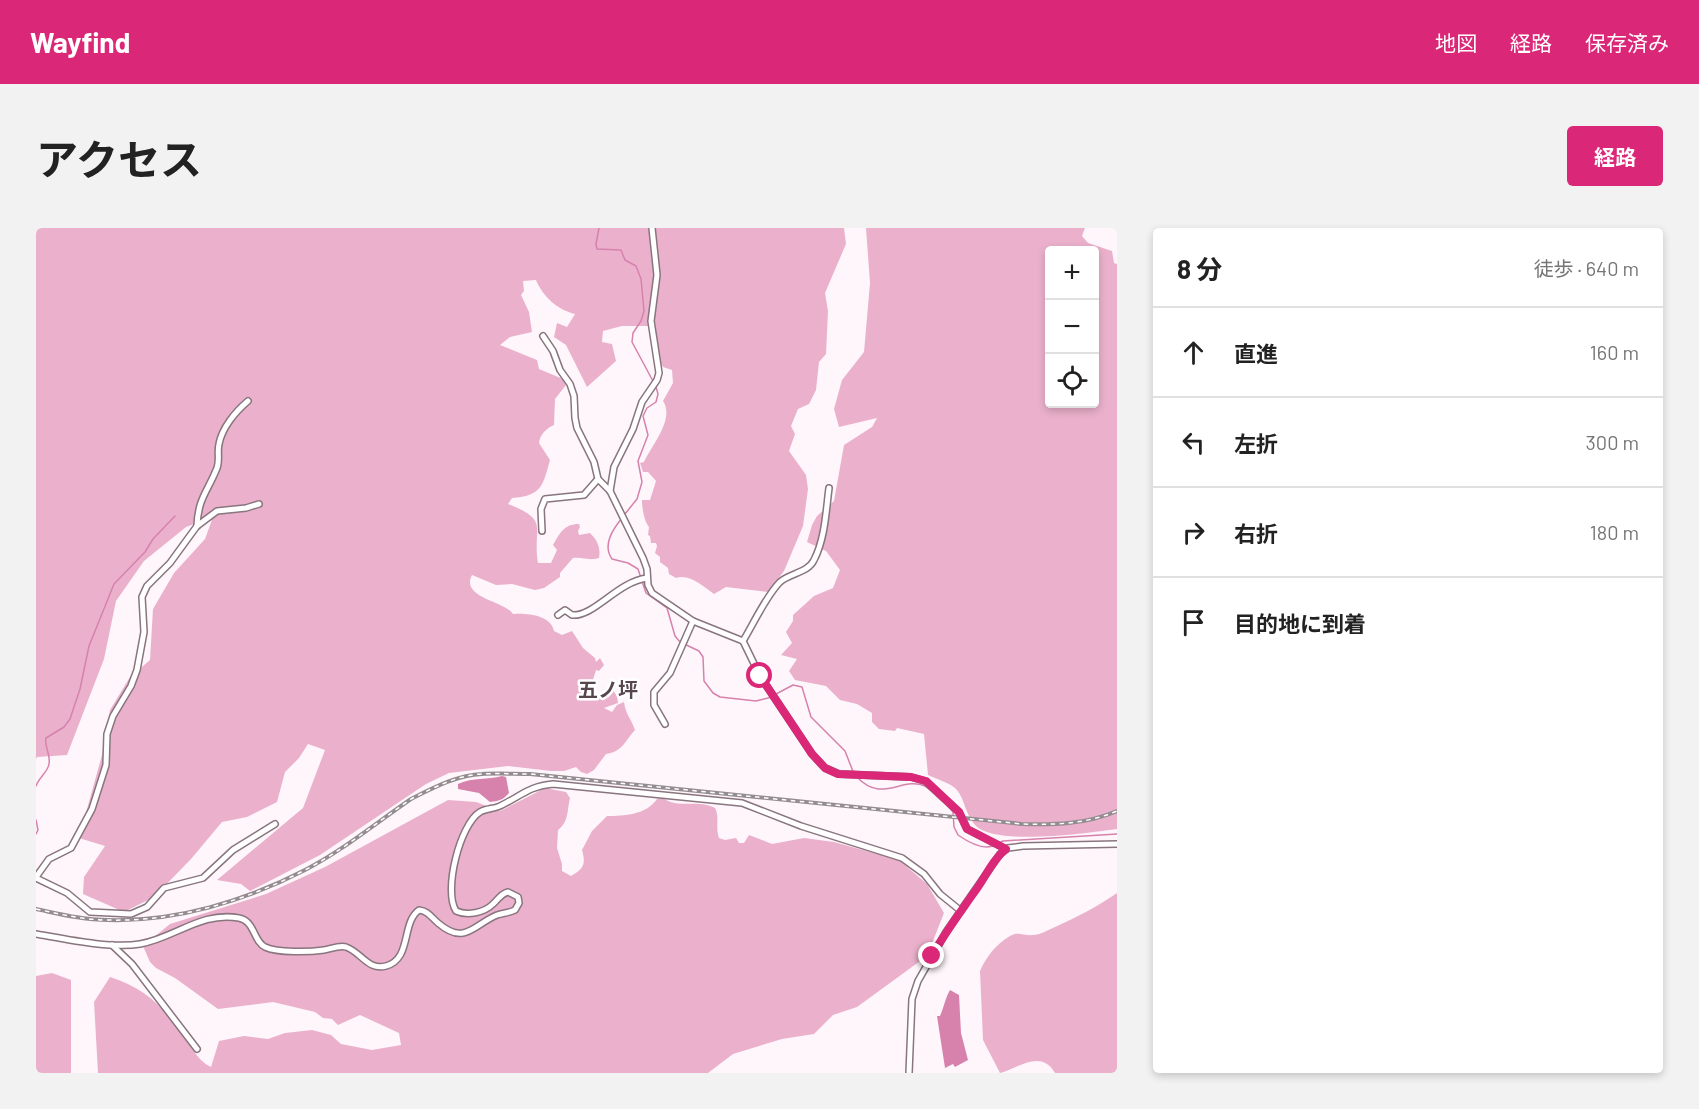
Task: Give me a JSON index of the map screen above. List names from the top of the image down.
{
  "districts": ["五ノ坪"],
  "page": {
    "header": "Wayfind",
    "nav": ["地図", "経路", "保存済み"],
    "title": "アクセス",
    "buttons": "経路",
    "heading": ["8 分", "徒歩 · 640 m"],
    "map_buttons": ["+", "−"],
    "list": [
      ["直進", "160 m"],
      ["左折", "300 m"],
      ["右折", "180 m"],
      "目的地に到着"
    ]
  }
}
